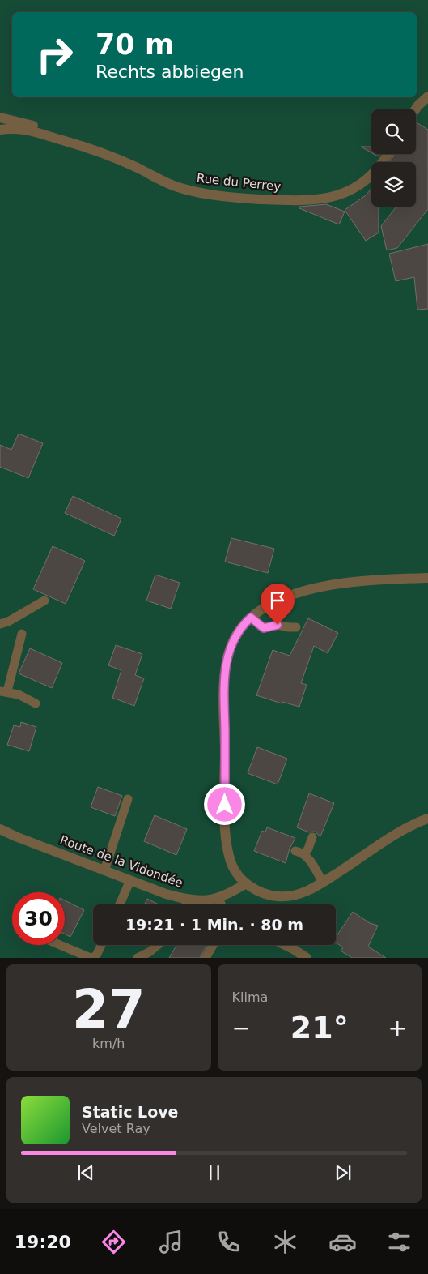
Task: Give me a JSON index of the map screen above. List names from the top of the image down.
{
  "streets": {
    "street": ["Rue du Perrey", "Route de la Vidondée"]
  },
  "page": {
    "turn": ["70 m", "Rechts abbiegen"],
    "limit": "30",
    "trip": "19:21 · 1 Min. · 80 m",
    "tile": [
      ["27", "km/h"],
      "Klima"
    ],
    "heat": ["−", "21°", "+"],
    "song": ["Static Love", "Velvet Ray"],
    "tabs": "19:20"
  }
}
